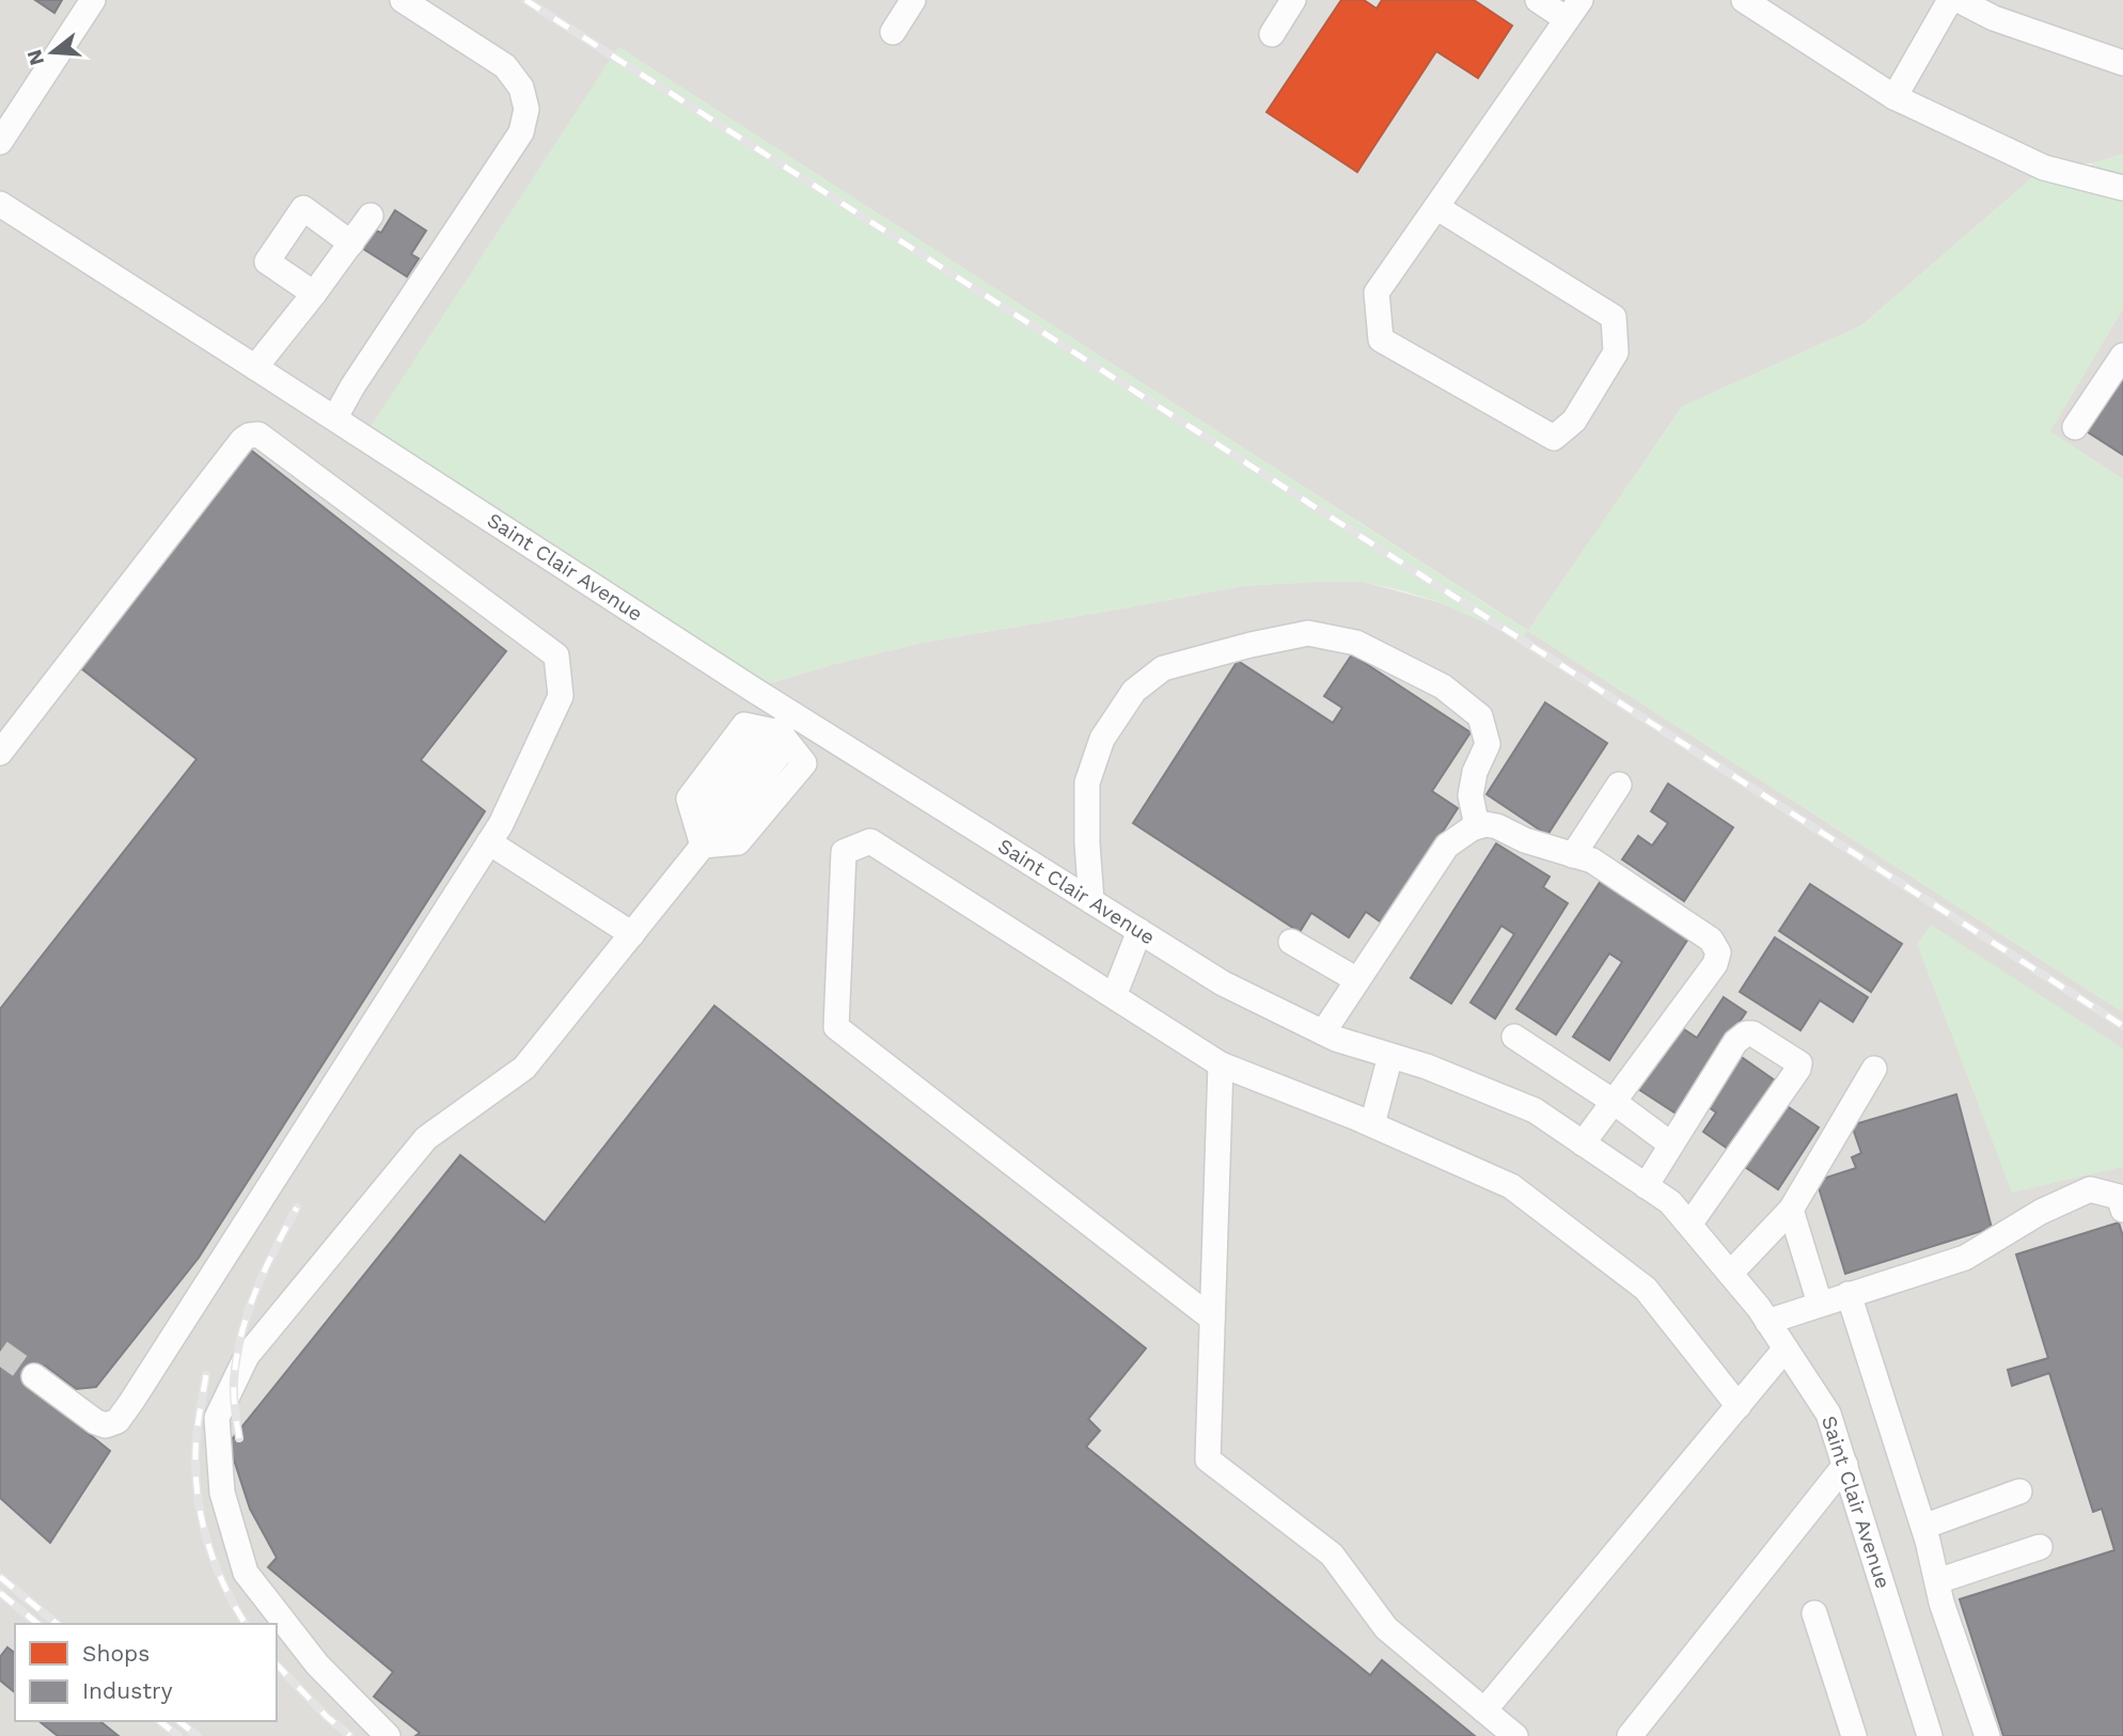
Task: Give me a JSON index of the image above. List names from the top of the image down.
{
  "streets": {
    "street": ["Saint Clair Avenue"]
  },
  "legend": ["Shops", "Industry"],
  "north": "left"
}
